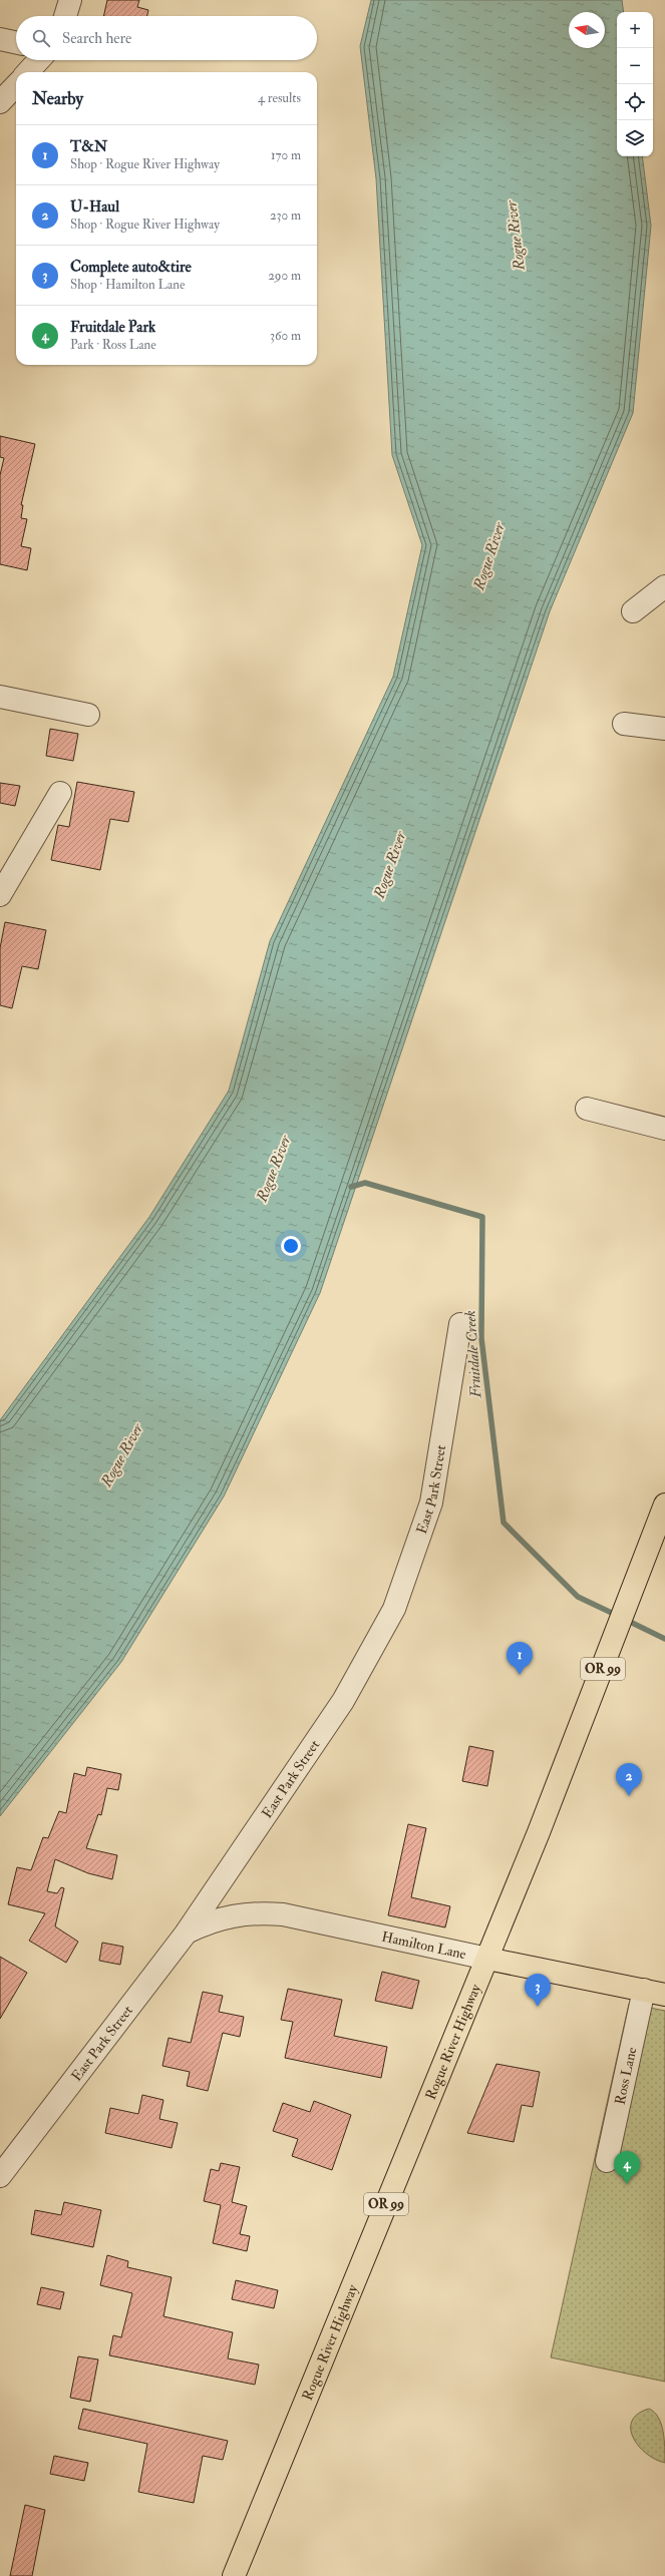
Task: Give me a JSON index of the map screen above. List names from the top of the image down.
{
  "streets": {
    "main road": ["OR 99", "Hamilton Lane", "Rogue River Highway"],
    "street": ["East Park Street", "Ross Lane"]
  },
  "crossings": [
    ["East Park Street", "Hamilton Lane"],
    ["Hamilton Lane", "Rogue River Highway"],
    ["Hamilton Lane", "Ross Lane"]
  ],
  "water": ["Rogue River", "Fruitdale Creek"],
  "north": "left",
  "page": {
    "map_buttons": ["+", "−"],
    "search": "Search here",
    "heading": ["Nearby", "4 results"],
    "list": [
      {
        "mark": "1",
        "name": "T&N",
        "note": "Shop · Rogue River Highway",
        "value": "170 m"
      },
      {
        "mark": "2",
        "name": "U-Haul",
        "note": "Shop · Rogue River Highway",
        "value": "230 m"
      },
      {
        "mark": "3",
        "name": "Complete auto&tire",
        "note": "Shop · Hamilton Lane",
        "value": "290 m"
      },
      {
        "mark": "4",
        "name": "Fruitdale Park",
        "note": "Park · Ross Lane",
        "value": "360 m"
      }
    ],
    "pins": [
      "1",
      "2",
      "3",
      "4"
    ]
  }
}
